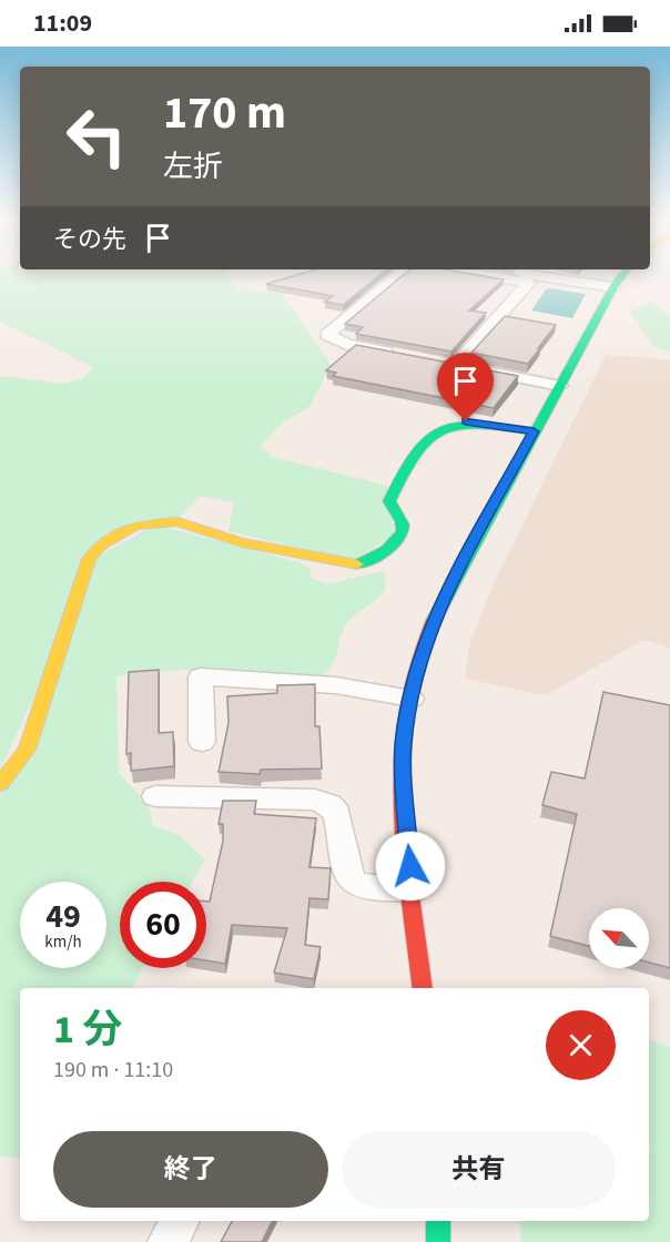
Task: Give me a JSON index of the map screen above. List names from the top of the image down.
{
  "north": "top left",
  "page": {
    "status": "11:09",
    "turn": ["170 m", "左折"],
    "then": "その先",
    "speed": "49 km/h",
    "limit": "60",
    "heading": ["1 分", "190 m · 11:10"],
    "buttons": ["終了", "共有"]
  }
}
